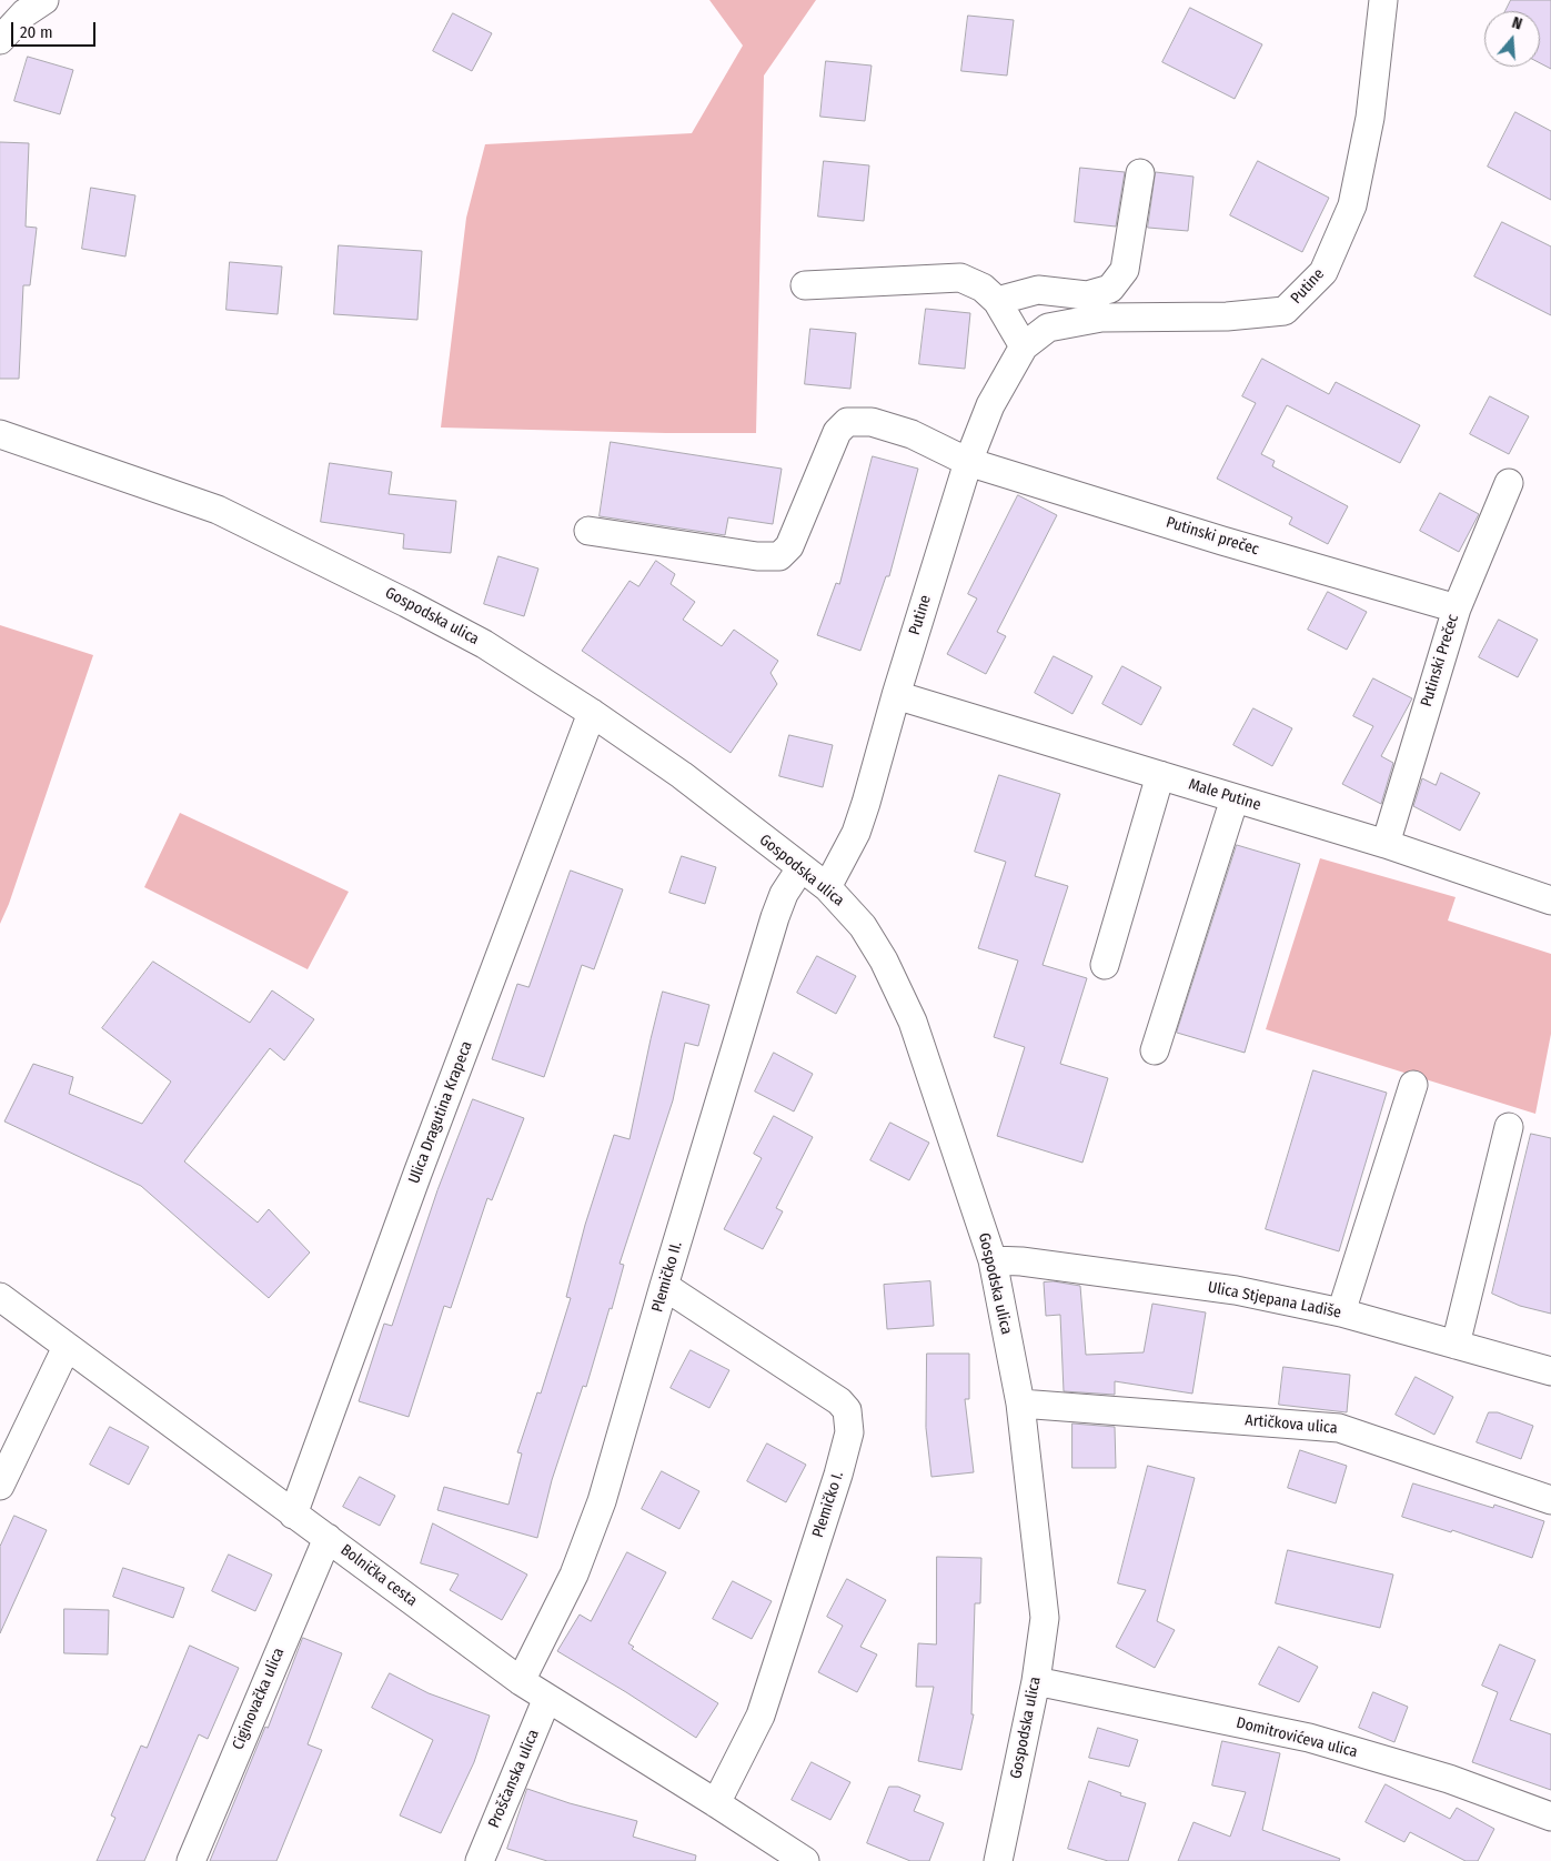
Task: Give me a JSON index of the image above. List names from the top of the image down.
{
  "streets": {
    "street": [
      "Putine",
      "Putinski prečec",
      "Gospodska ulica",
      "Putinski Prečec",
      "Male Putine",
      "Ulica Dragutina Krapeca",
      "Plemičko II.",
      "Ulica Stjepana Ladiše",
      "Artičkova ulica",
      "Plemičko I.",
      "Bolnička cesta",
      "Ciginovačka ulica",
      "Domitrovićeva ulica",
      "Proščanska ulica"
    ]
  },
  "crossings": [
    ["Putine", "Putinski prečec"],
    ["Putine", "Gospodska ulica"],
    ["Putine", "Male Putine"],
    ["Putinski prečec", "Putinski Prečec"],
    ["Gospodska ulica", "Ulica Dragutina Krapeca"],
    ["Gospodska ulica", "Plemičko II."],
    ["Gospodska ulica", "Ulica Stjepana Ladiše"],
    ["Gospodska ulica", "Artičkova ulica"],
    ["Gospodska ulica", "Domitrovićeva ulica"],
    ["Putinski Prečec", "Male Putine"],
    ["Ulica Dragutina Krapeca", "Bolnička cesta"],
    ["Plemičko II.", "Plemičko I."],
    ["Plemičko II.", "Bolnička cesta"],
    ["Plemičko I.", "Bolnička cesta"],
    ["Bolnička cesta", "Ciginovačka ulica"],
    ["Bolnička cesta", "Proščanska ulica"]
  ],
  "scale_bar": "20 m",
  "north": "top"
}
